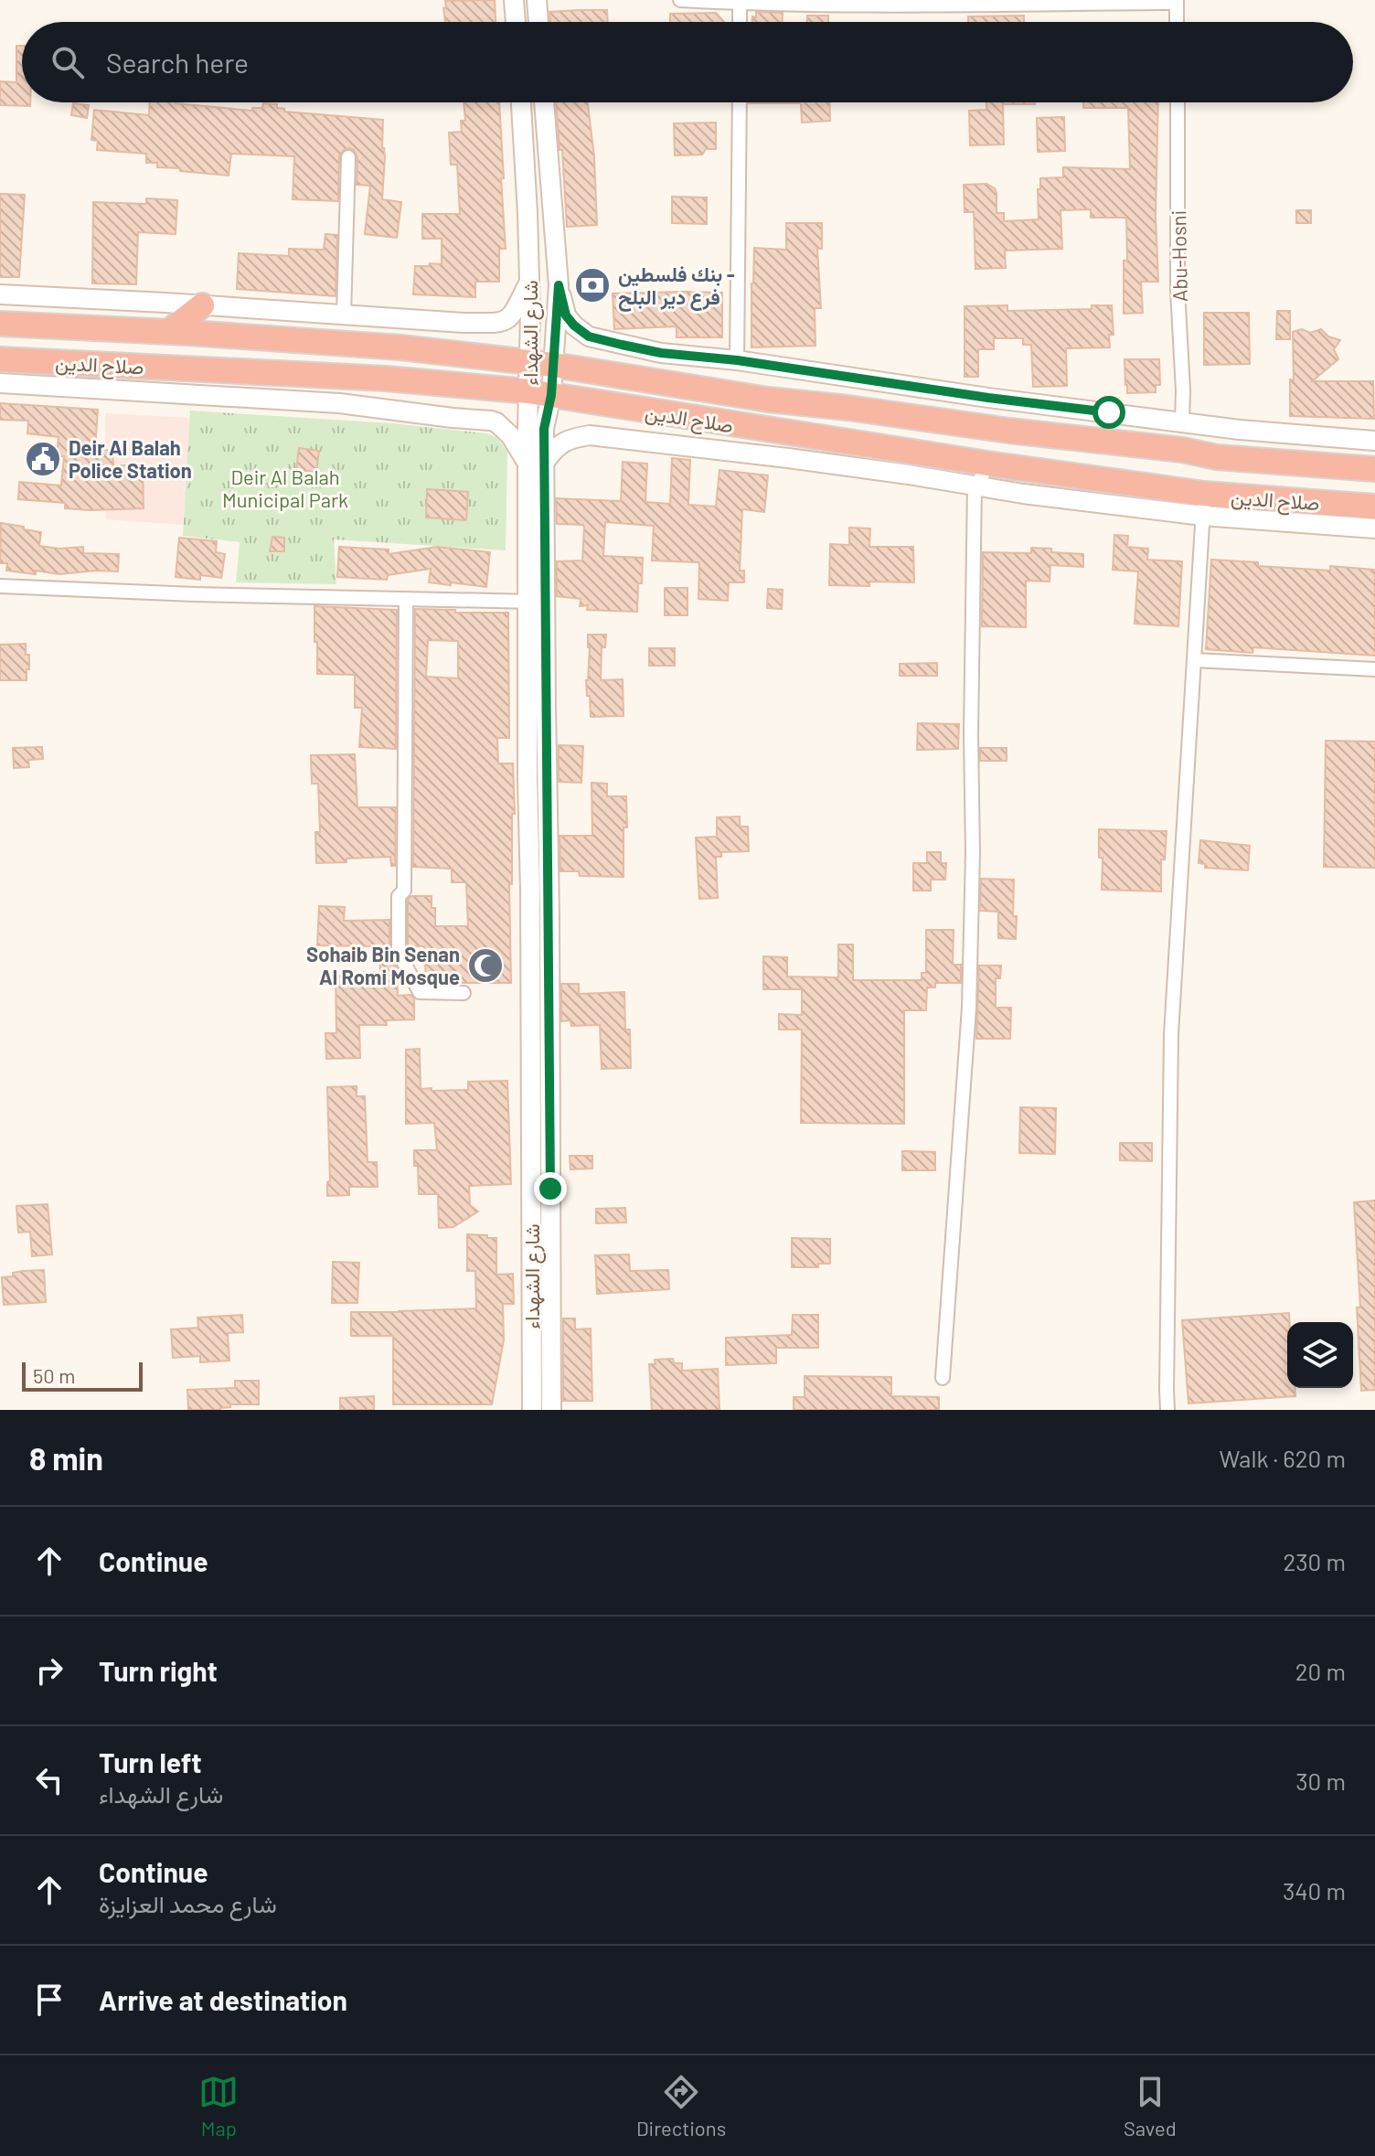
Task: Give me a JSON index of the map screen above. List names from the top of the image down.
{
  "streets": {
    "highway": ["صلاح الدين"],
    "main road": ["شارع الشهداء"],
    "street": ["Abu-Hosni"]
  },
  "crossings": [
    ["شارع الشهداء", "صلاح الدين"]
  ],
  "parks": ["Deir Al Balah Municipal Park"],
  "places": {
    "bank": ["بنك فلسطين - فرع دير البلح"],
    "public building": ["Deir Al Balah Police Station"],
    "mosque": ["Sohaib Bin Senan Al Romi Mosque"]
  },
  "scale_bar": "50 m",
  "page": {
    "search": "Search here",
    "scale": "50 m",
    "heading": ["8 min", "Walk · 620 m"],
    "list": [
      ["Continue", "230 m"],
      ["Turn right", "20 m"],
      ["Turn left", "شارع الشهداء", "30 m"],
      ["Continue", "شارع محمد العزايزة", "340 m"],
      "Arrive at destination"
    ],
    "nav": ["Map", "Directions", "Saved"]
  }
}
